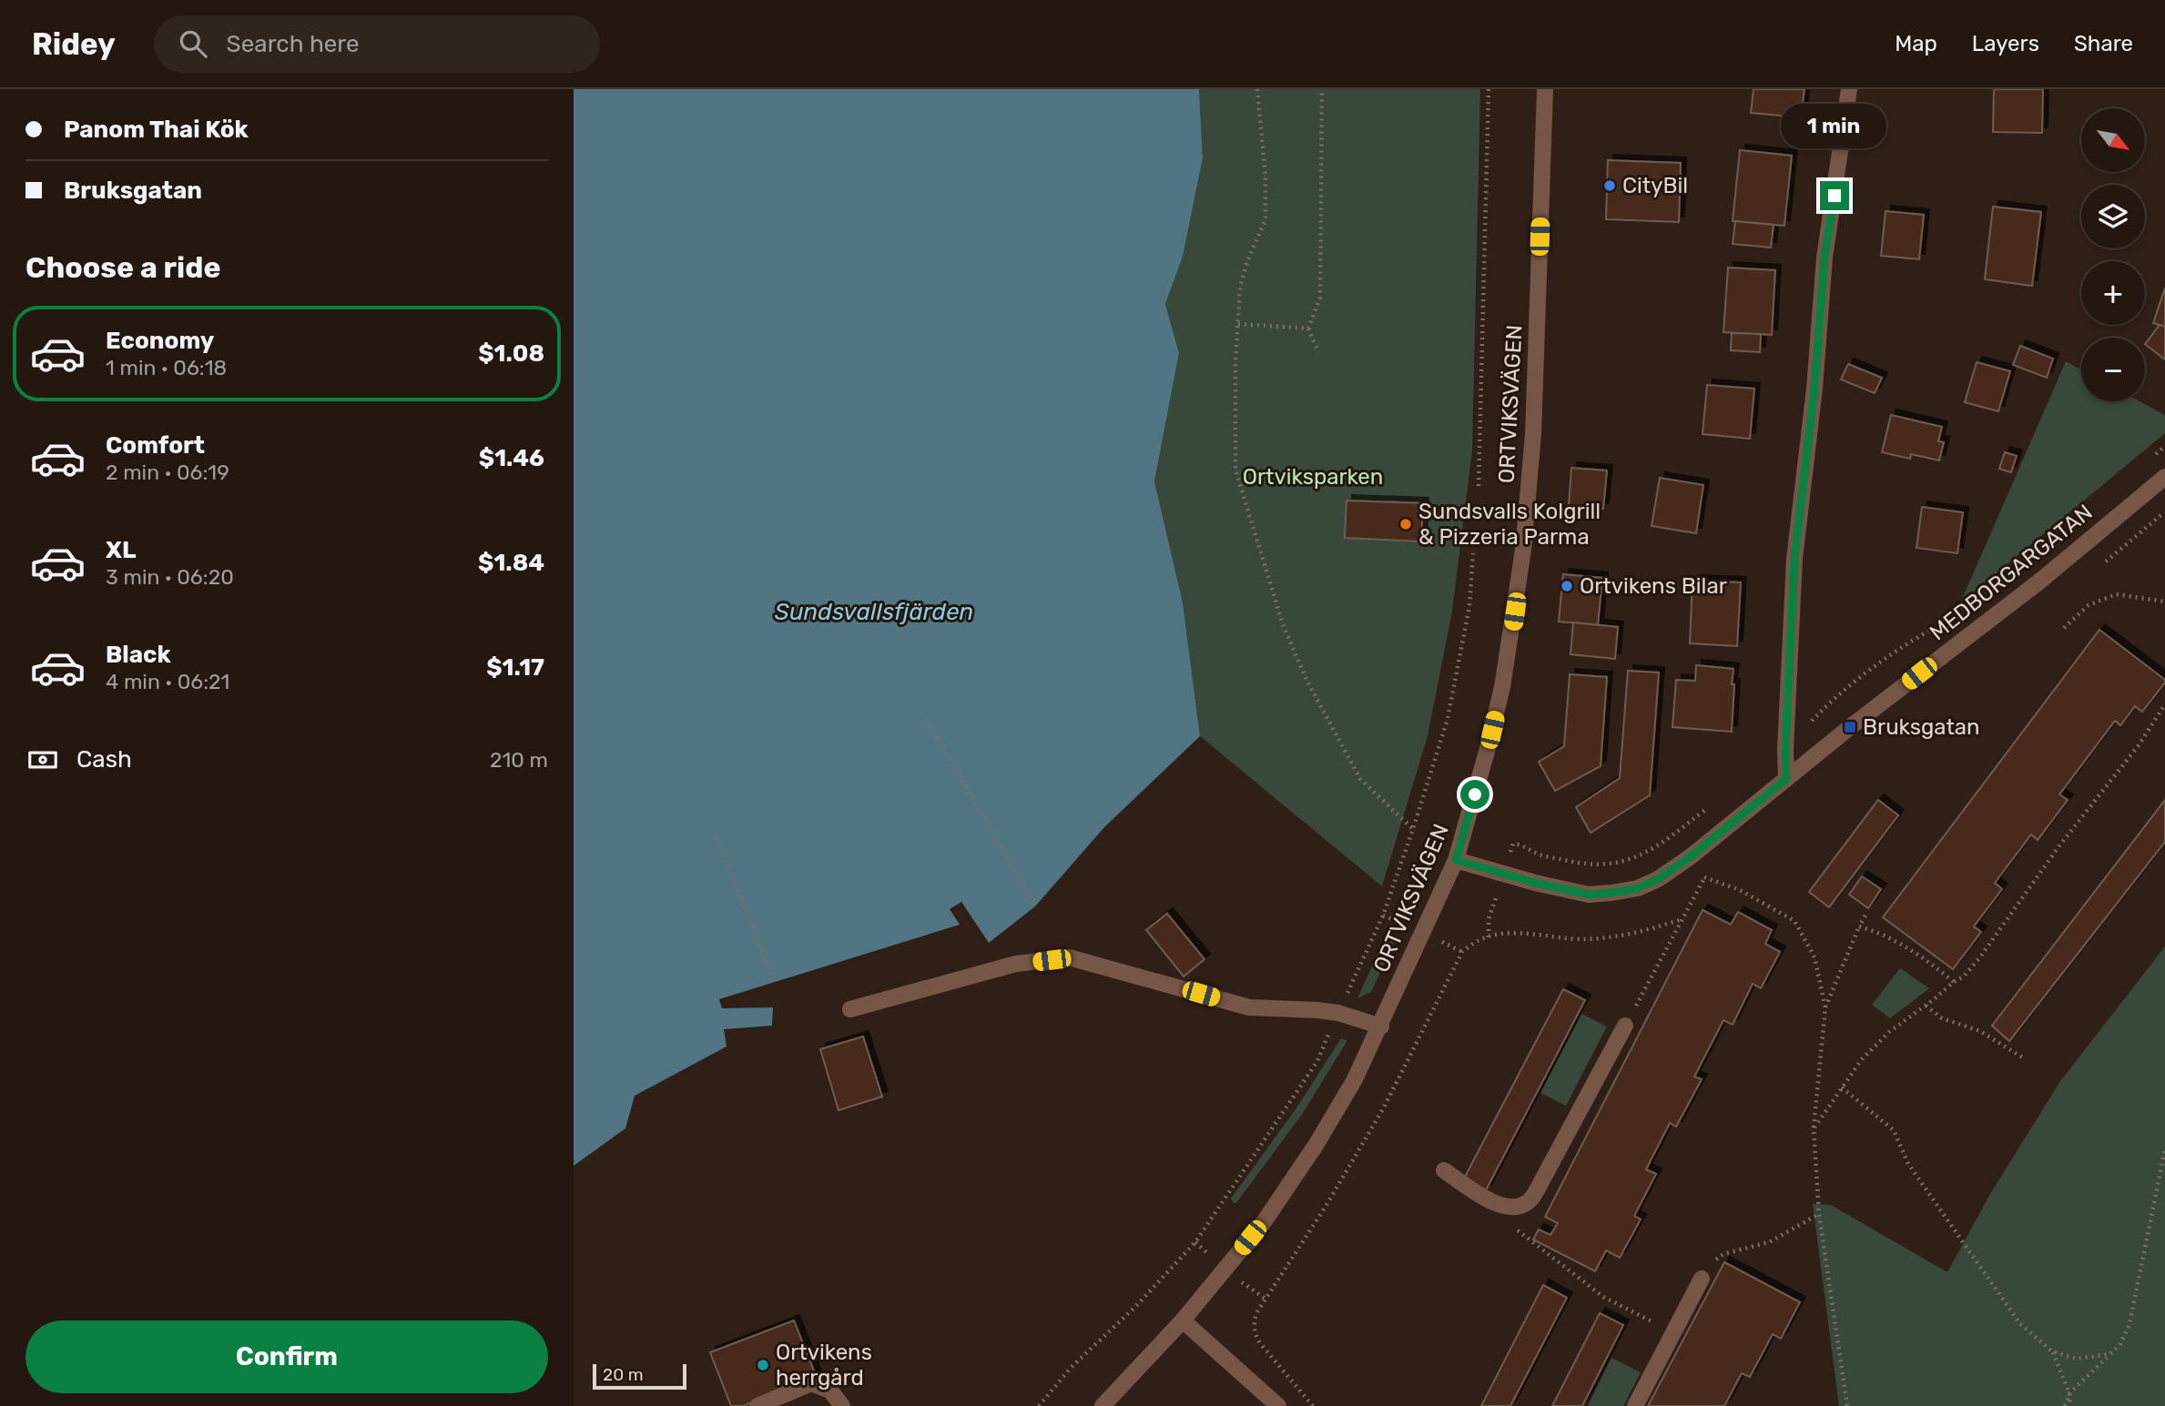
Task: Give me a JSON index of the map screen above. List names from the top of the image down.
{
  "streets": {
    "street": ["ORTVIKSVÄGEN", "MEDBORGARGATAN"]
  },
  "crossings": [
    ["ORTVIKSVÄGEN", "MEDBORGARGATAN"]
  ],
  "water": ["Sundsvallsfjärden"],
  "parks": ["Ortviksparken"],
  "places": {
    "other": [
      "CityBil",
      "Sundsvalls Kolgrill & Pizzeria Parma",
      "Ortvikens Bilar",
      "Ortvikens herrgård"
    ],
    "transit": ["Bruksgatan"]
  },
  "scale_bar": "20 m",
  "north": "bottom right",
  "page": {
    "header": "Ridey",
    "search": "Search here",
    "nav": ["Map", "Layers", "Share"],
    "banner": ["Panom Thai Kök", "Bruksgatan"],
    "bubble": "1 min",
    "map_buttons": ["+", "−"],
    "heading": "Choose a ride",
    "list": [
      {
        "name": "Economy",
        "note": "1 min · 06:18",
        "value": "$1.08"
      },
      {
        "name": "Comfort",
        "note": "2 min · 06:19",
        "value": "$1.46"
      },
      {
        "name": "XL",
        "note": "3 min · 06:20",
        "value": "$1.84"
      },
      {
        "name": "Black",
        "note": "4 min · 06:21",
        "value": "$1.17"
      }
    ],
    "pay": ["Cash", "210 m"],
    "buttons": "Confirm",
    "scale": "20 m"
  }
}
